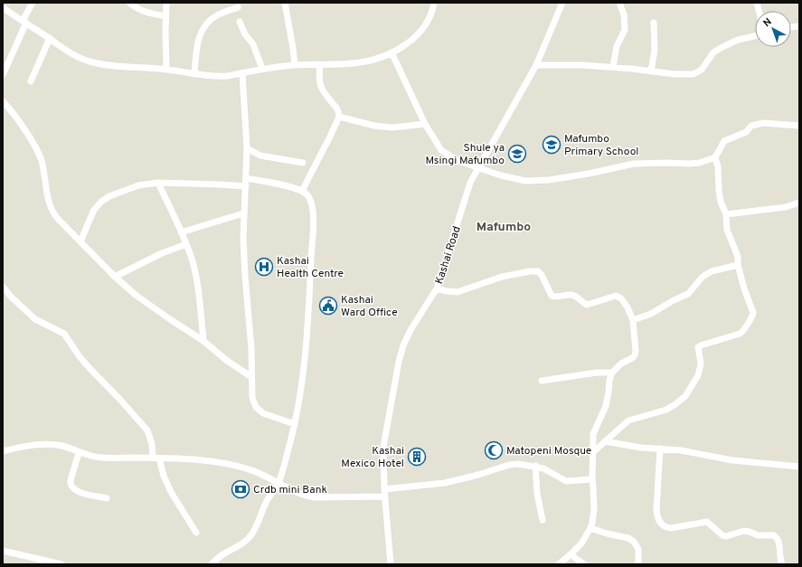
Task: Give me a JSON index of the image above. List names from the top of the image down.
{
  "streets": {
    "street": ["Kashai Road"]
  },
  "districts": ["Mafumbo"],
  "places": {
    "school or university": ["Mafumbo Primary School", "Shule ya Msingi Mafumbo"],
    "hospital": ["Kashai Health Centre"],
    "public building": ["Kashai Ward Office"],
    "mosque": ["Matopeni Mosque"],
    "building": ["Kashai Mexico Hotel"],
    "bank": ["Crdb mini Bank"]
  },
  "north": "top left"
}
